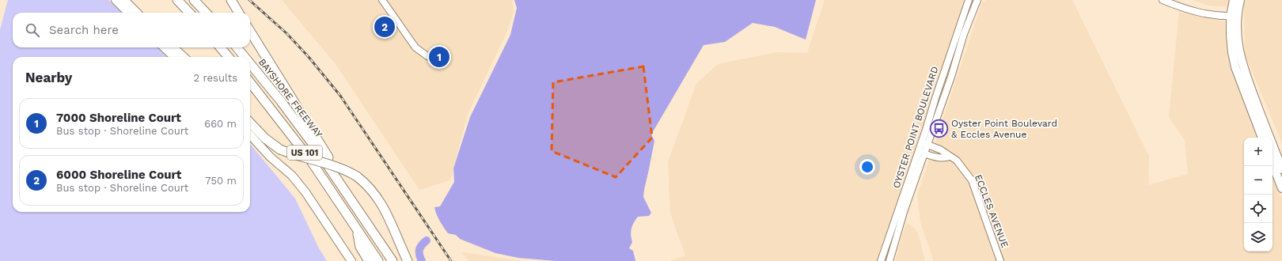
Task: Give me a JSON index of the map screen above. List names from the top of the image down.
{
  "streets": {
    "highway": ["BAYSHORE FREEWAY", "US 101"],
    "street": ["OYSTER POINT BOULEVARD", "ECCLES AVENUE"]
  },
  "crossings": [
    ["OYSTER POINT BOULEVARD", "ECCLES AVENUE"]
  ],
  "places": {
    "bus stop": ["Oyster Point Boulevard & Eccles Avenue"]
  },
  "page": {
    "search": "Search here",
    "pins": ["2", "1"],
    "heading": ["Nearby", "2 results"],
    "list": [
      {
        "mark": "1",
        "name": "7000 Shoreline Court",
        "note": "Bus stop · Shoreline Court",
        "value": "660 m"
      },
      {
        "mark": "2",
        "name": "6000 Shoreline Court",
        "note": "Bus stop · Shoreline Court",
        "value": "750 m"
      }
    ],
    "map_buttons": ["+", "−"]
  }
}
